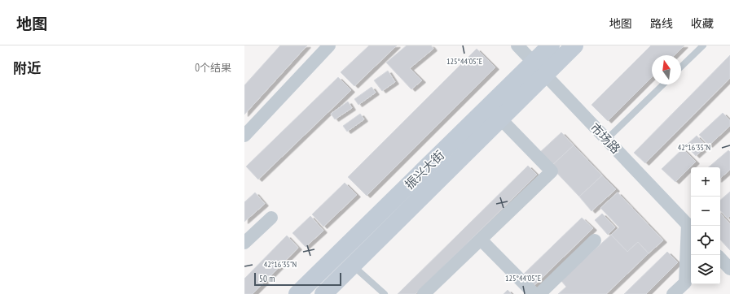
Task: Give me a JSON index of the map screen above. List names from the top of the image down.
{
  "streets": {
    "street": ["市场路", "振兴大街"]
  },
  "crossings": [
    ["市场路", "振兴大街"]
  ],
  "scale_bar": "50 m",
  "north": "top",
  "page": {
    "header": "地图",
    "nav": ["地图", "路线", "收藏"],
    "heading": ["附近", "0个结果"],
    "map_buttons": ["+", "−"],
    "scale": "50 m"
  },
  "coordinates": ["125°44'05\"E", "42°16'35\"N"]
}
